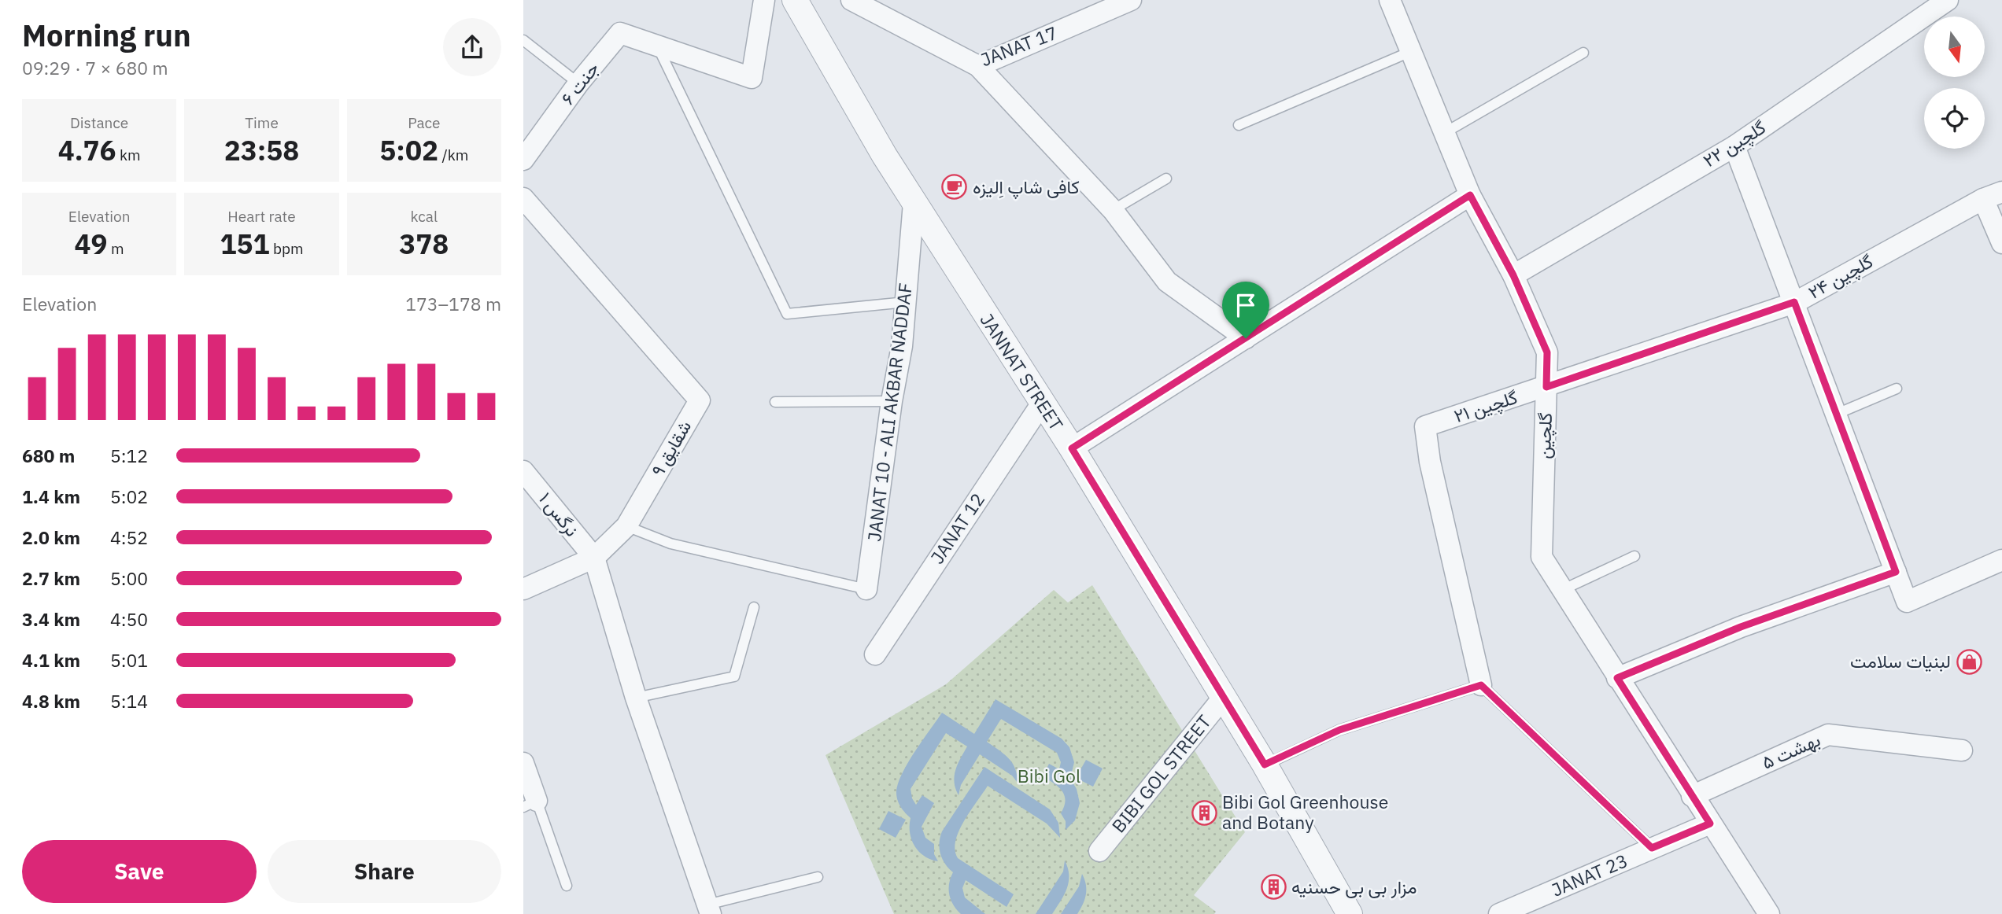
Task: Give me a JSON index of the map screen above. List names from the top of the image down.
{
  "streets": {
    "street": [
      "JANAT 17",
      "جنت ۶",
      "گلچین ۲۲",
      "گلچین ۲۴",
      "JANNAT STREET",
      "گلچین ۲۱",
      "JANAT 10 - ALI AKBAR NADDAF",
      "گلچین",
      "شقایق ۹",
      "نرگس ۱",
      "JANAT 12",
      "بهشت ۵",
      "BIBI GOL STREET",
      "JANAT 23"
    ]
  },
  "crossings": [
    ["گلچین ۲۲", "گلچین"],
    ["گلچین ۲۴", "گلچین ۲۱"],
    ["گلچین ۲۴", "گلچین"],
    ["JANNAT STREET", "JANAT 10 - ALI AKBAR NADDAF"],
    ["JANNAT STREET", "JANAT 12"],
    ["JANNAT STREET", "BIBI GOL STREET"],
    ["گلچین ۲۱", "گلچین"],
    ["گلچین", "بهشت ۵"],
    ["گلچین", "JANAT 23"],
    ["شقایق ۹", "نرگس ۱"]
  ],
  "parks": ["Bibi Gol"],
  "places": {
    "cafe": ["کافی شاپ اِلیزه"],
    "shop": ["لبنیات سلامت"],
    "building": ["Bibi Gol Greenhouse and Botany", "مزار بی بی حسنیه"]
  },
  "north": "bottom",
  "page": {
    "heading": ["Morning run", "09:29 · 7 × 680 m"],
    "stats": [
      ["Distance", "4.76 km"],
      ["Time", "23:58"],
      ["Pace", "5:02 /km"],
      ["Elevation", "49 m"],
      ["Heart rate", "151 bpm"],
      ["kcal", "378"]
    ],
    "chart": ["Elevation", "173–178 m"],
    "list": [
      {
        "name": "680 m",
        "note": "5:12"
      },
      {
        "name": "1.4 km",
        "note": "5:02"
      },
      {
        "name": "2.0 km",
        "note": "4:52"
      },
      {
        "name": "2.7 km",
        "note": "5:00"
      },
      {
        "name": "3.4 km",
        "note": "4:50"
      },
      {
        "name": "4.1 km",
        "note": "5:01"
      },
      {
        "name": "4.8 km",
        "note": "5:14"
      }
    ],
    "buttons": ["Save", "Share"]
  }
}
